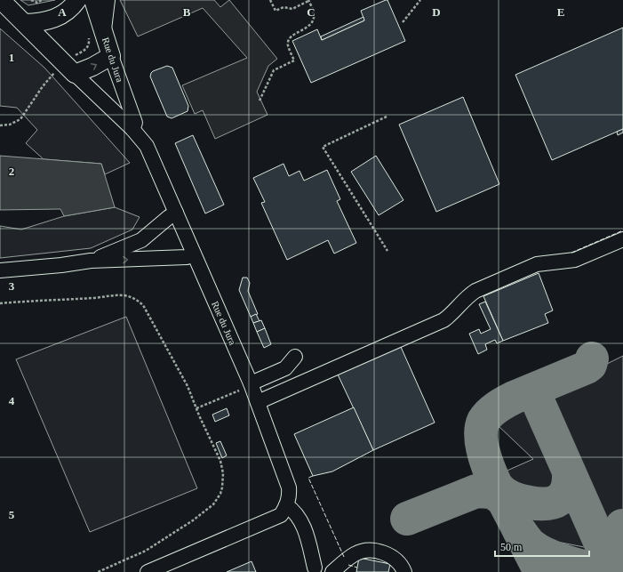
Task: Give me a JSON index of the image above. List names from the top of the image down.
{
  "streets": {
    "main road": ["Rue du Jura"]
  },
  "scale_bar": "50 m",
  "grid": {
    "columns": [
      "A",
      "B",
      "C",
      "D",
      "E"
    ],
    "rows": [
      "1",
      "2",
      "3",
      "4",
      "5"
    ]
  }
}
